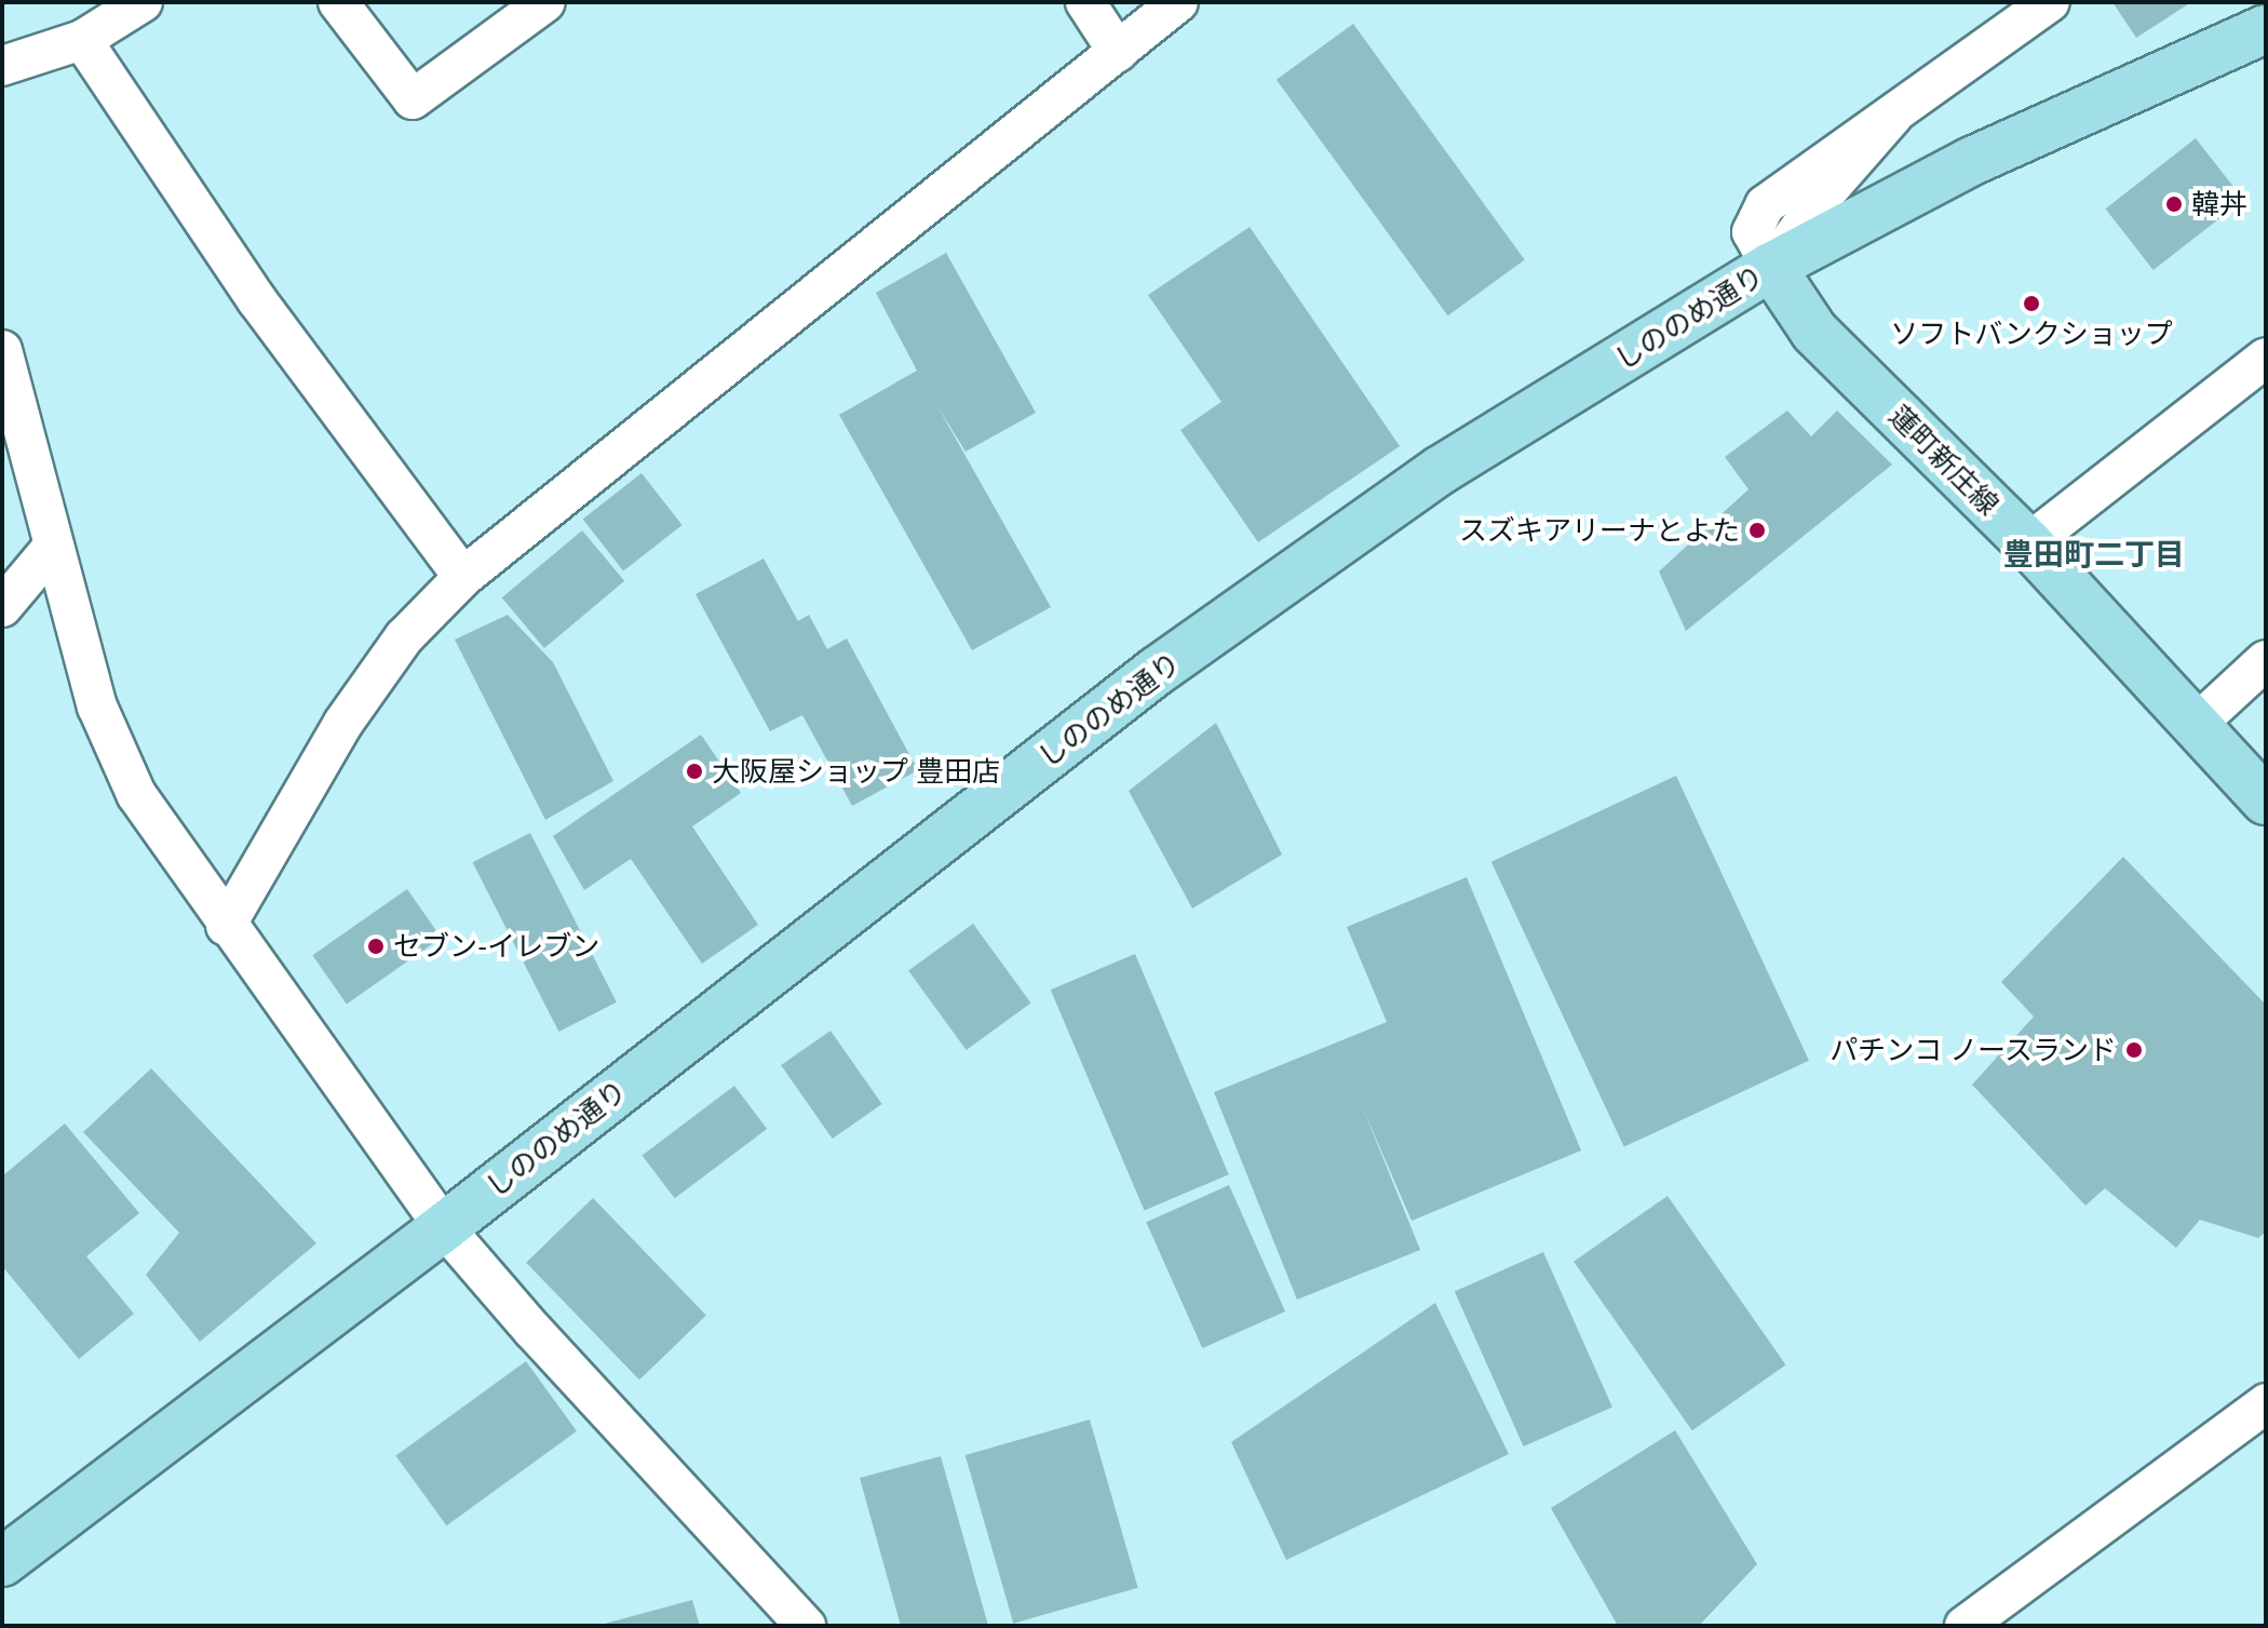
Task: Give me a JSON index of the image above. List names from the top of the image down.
{
  "streets": {
    "main road": ["しののめ通り", "蓮町新庄線"]
  },
  "crossings": [
    ["しののめ通り", "蓮町新庄線"]
  ],
  "districts": ["豊田町二丁目"],
  "places": [
    "韓丼",
    "ソフトバンクショップ",
    "スズキアリーナとよた",
    "大阪屋ショップ 豊田店",
    "セブン-イレブン",
    "パチンコ ノースランド"
  ]
}
